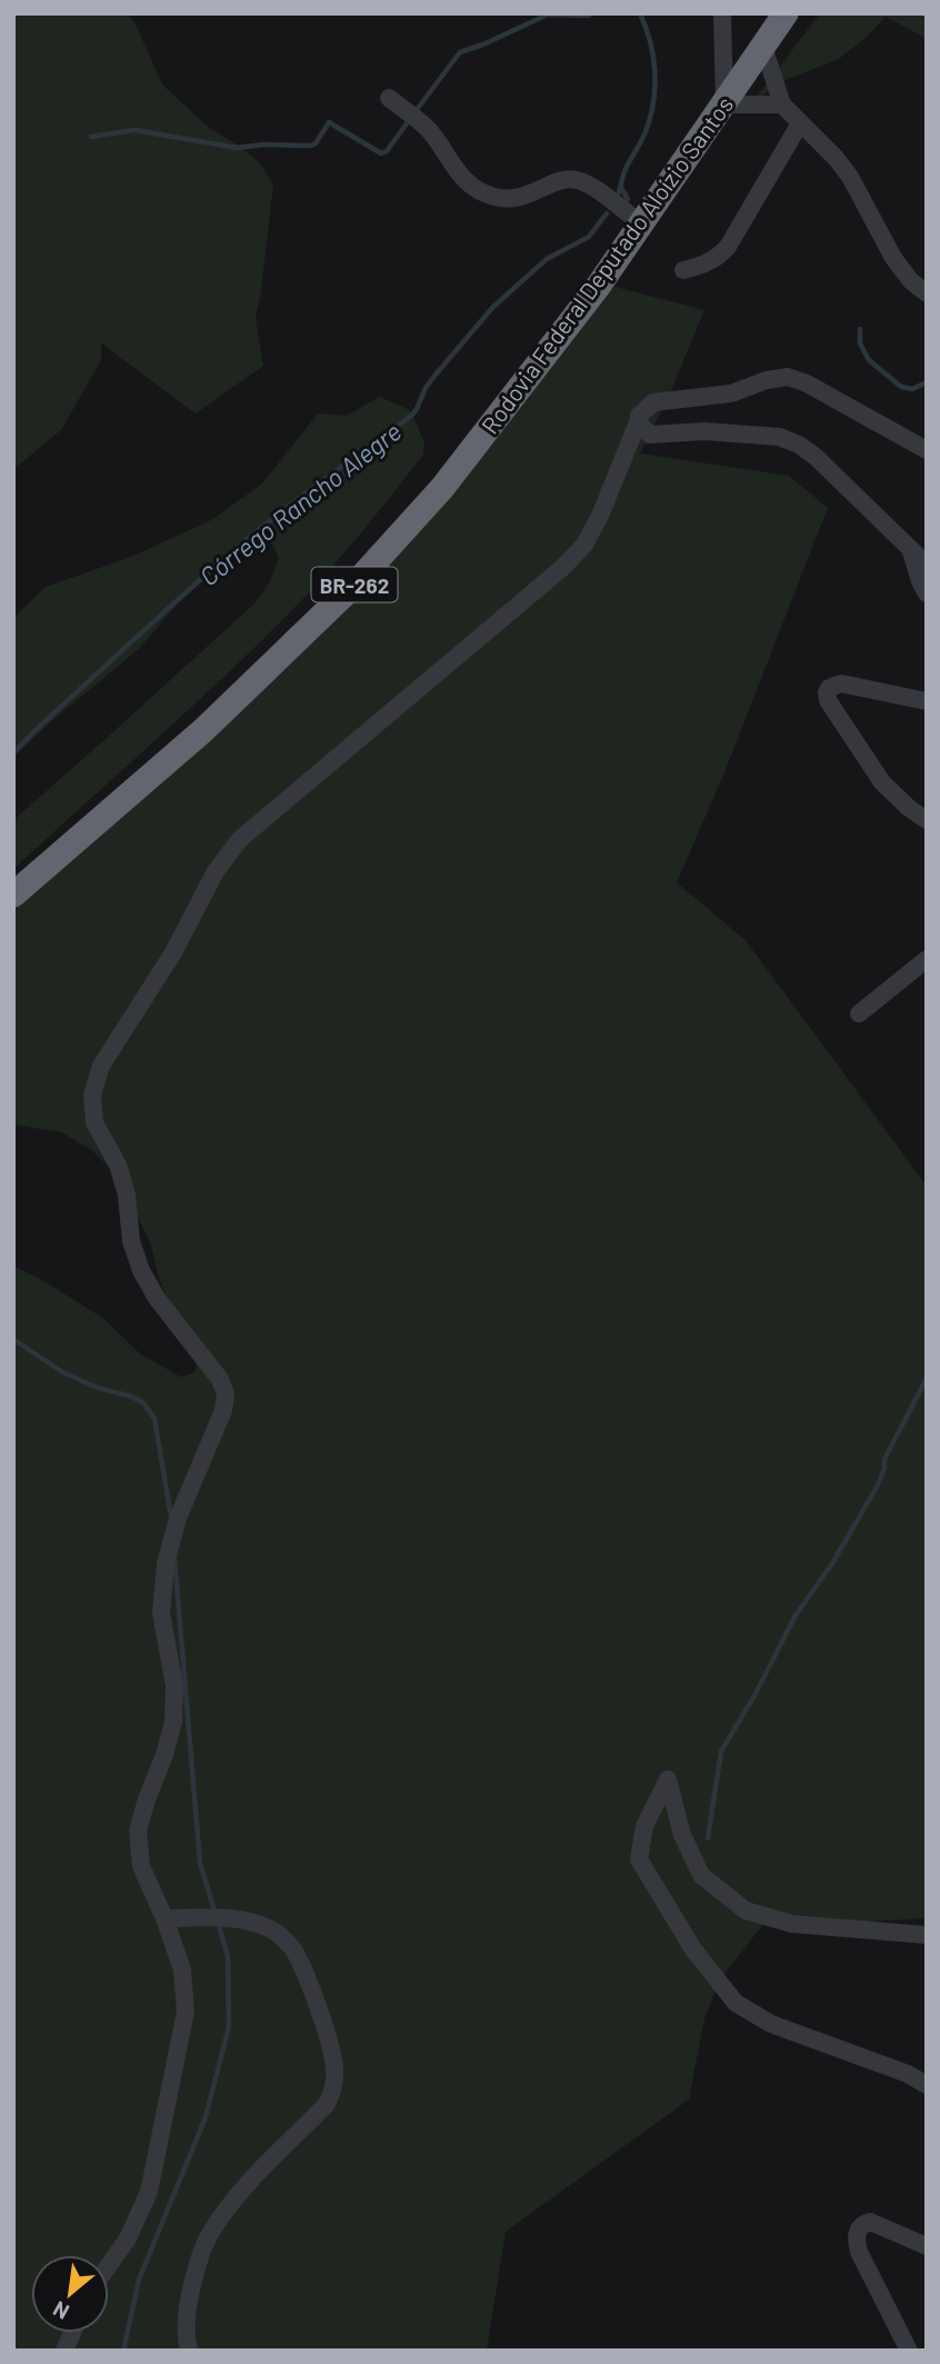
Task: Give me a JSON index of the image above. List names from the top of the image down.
{
  "streets": {
    "highway": ["Rodovia Federal Deputado Aloízio Santos", "BR-262"]
  },
  "water": ["Córrego Rancho Alegre"],
  "north": "bottom left"
}
